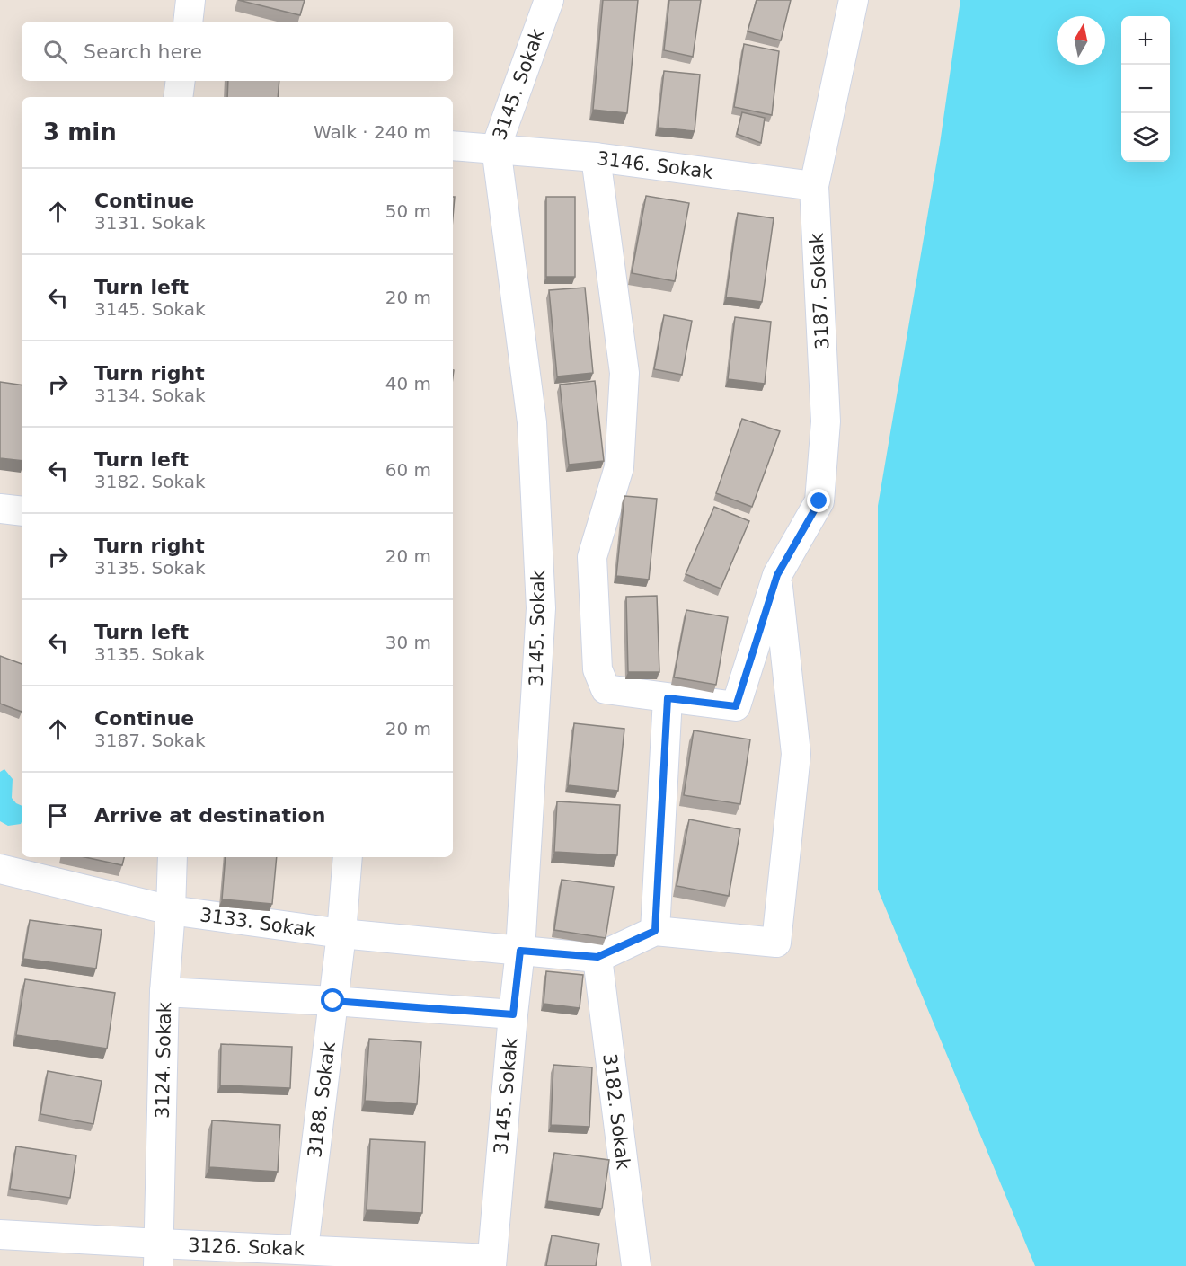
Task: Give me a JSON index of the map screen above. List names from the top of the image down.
{
  "streets": {
    "street": [
      "3145. Sokak",
      "3146. Sokak",
      "3187. Sokak",
      "3133. Sokak",
      "3124. Sokak",
      "3188. Sokak",
      "3182. Sokak",
      "3126. Sokak"
    ]
  },
  "crossings": [
    ["3145. Sokak", "3146. Sokak"],
    ["3145. Sokak", "3133. Sokak"],
    ["3145. Sokak", "3126. Sokak"],
    ["3146. Sokak", "3187. Sokak"],
    ["3133. Sokak", "3124. Sokak"],
    ["3133. Sokak", "3188. Sokak"],
    ["3133. Sokak", "3182. Sokak"],
    ["3124. Sokak", "3126. Sokak"],
    ["3188. Sokak", "3126. Sokak"]
  ],
  "north": "top",
  "page": {
    "map_buttons": ["+", "−"],
    "search": "Search here",
    "heading": ["3 min", "Walk · 240 m"],
    "list": [
      ["Continue", "3131. Sokak", "50 m"],
      ["Turn left", "3145. Sokak", "20 m"],
      ["Turn right", "3134. Sokak", "40 m"],
      ["Turn left", "3182. Sokak", "60 m"],
      ["Turn right", "3135. Sokak", "20 m"],
      ["Turn left", "3135. Sokak", "30 m"],
      ["Continue", "3187. Sokak", "20 m"],
      "Arrive at destination"
    ]
  }
}
